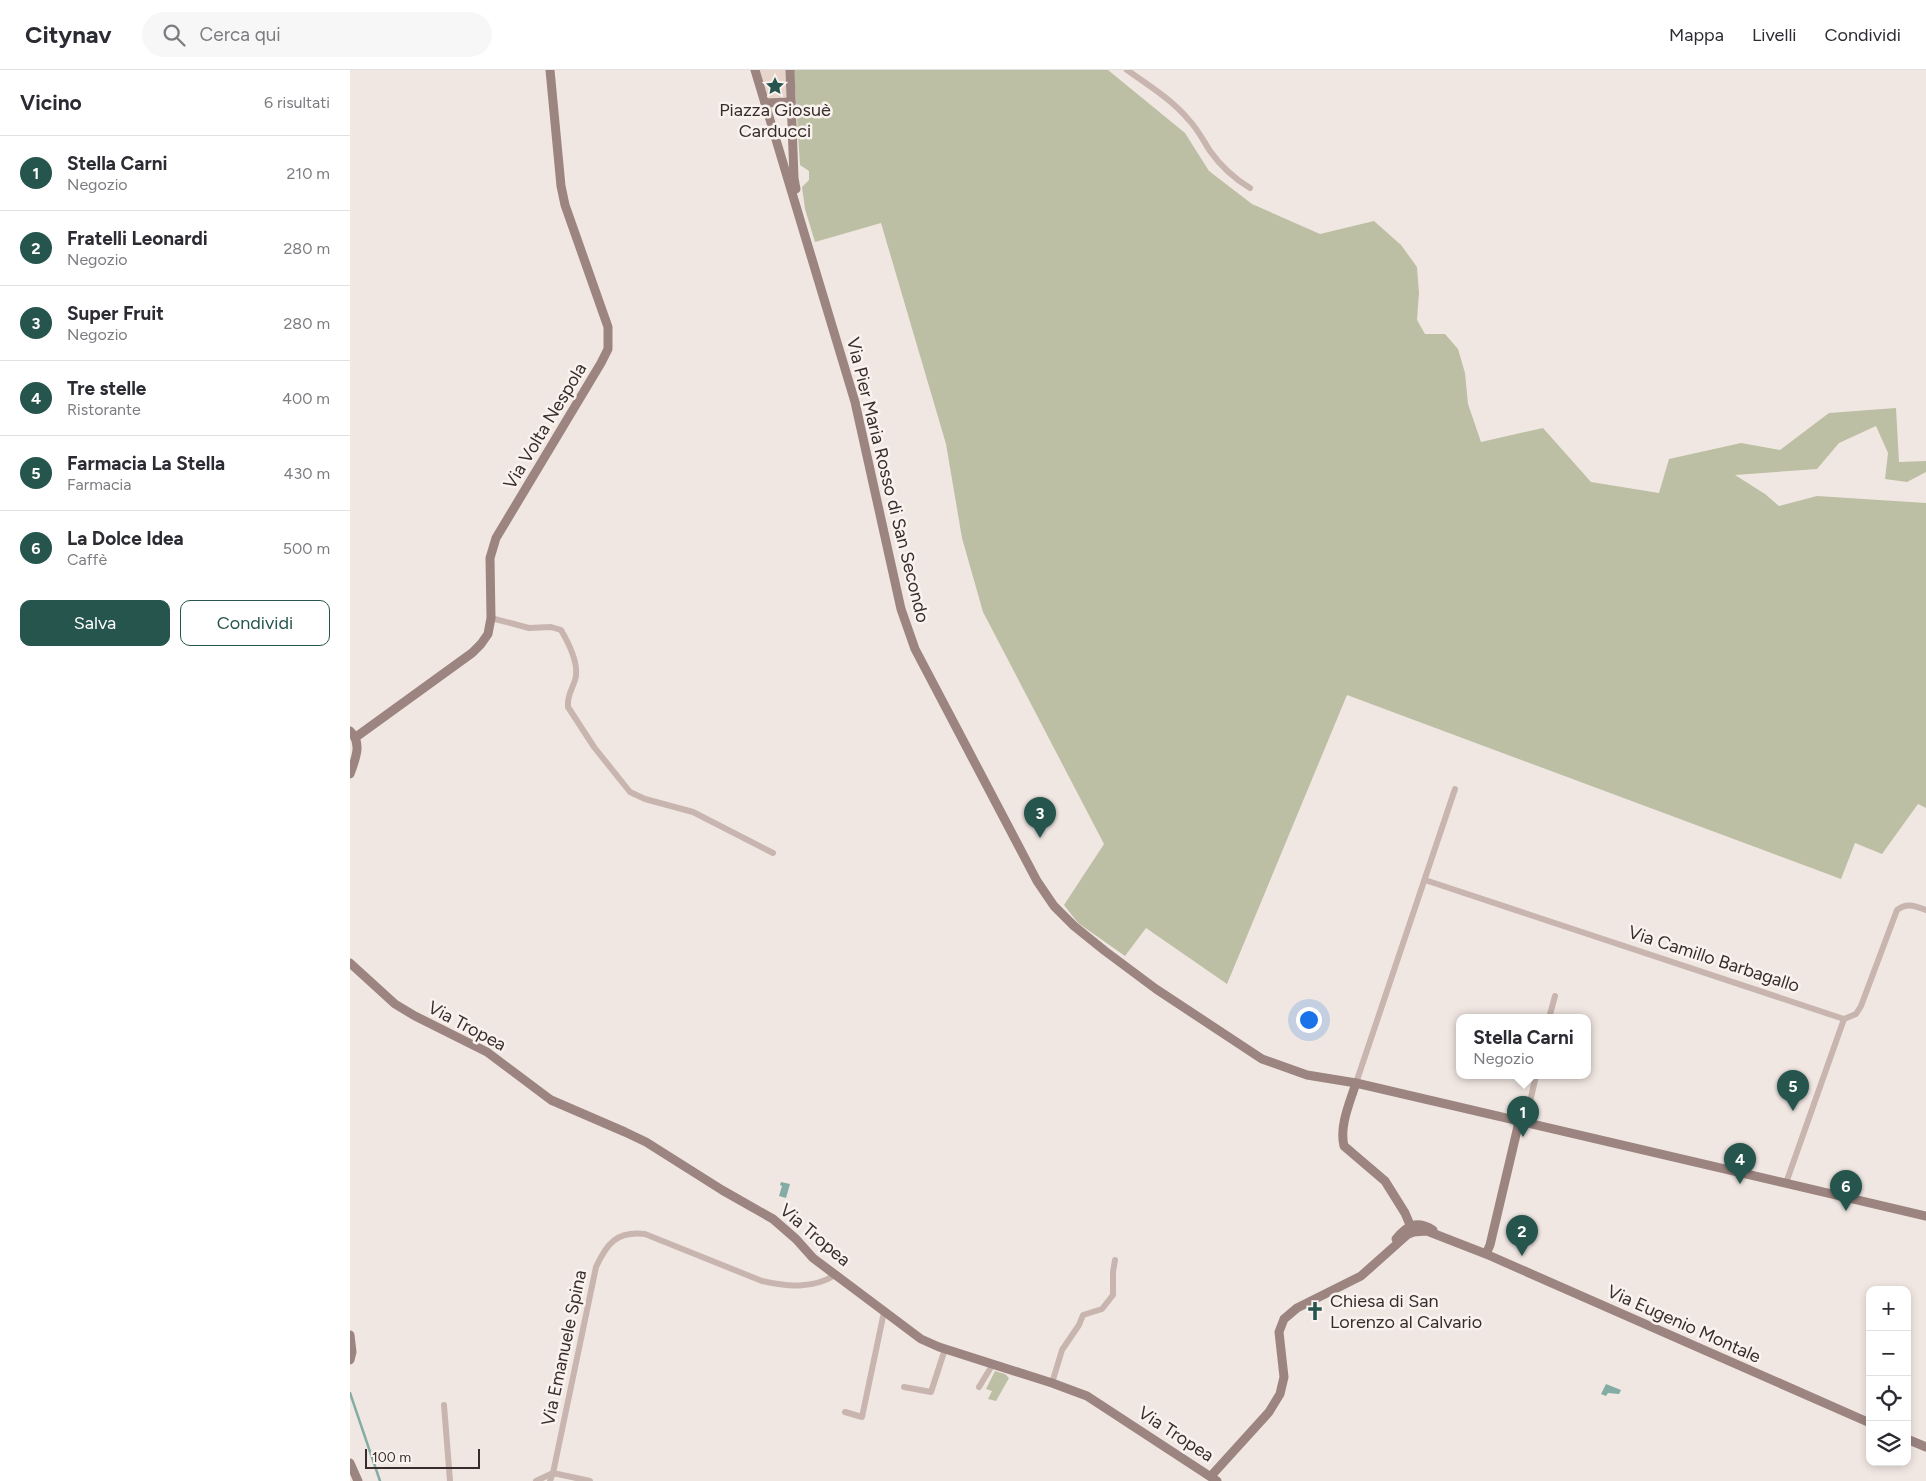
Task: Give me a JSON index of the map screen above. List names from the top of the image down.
{
  "streets": {
    "street": [
      "Via Volta Nespola",
      "Via Pier Maria Rosso di San Secondo",
      "Via Camillo Barbagallo",
      "Via Tropea",
      "Via Eugenio Montale",
      "Via Emanuele Spina"
    ]
  },
  "crossings": [
    ["Via Tropea", "Via Emanuele Spina"]
  ],
  "places": {
    "place": ["Piazza Giosuè Carducci"],
    "church": ["Chiesa di San Lorenzo al Calvario"]
  },
  "scale_bar": "100 m",
  "page": {
    "header": "Citynav",
    "search": "Cerca qui",
    "nav": ["Mappa", "Livelli", "Condividi"],
    "heading": ["Vicino", "6 risultati"],
    "list": [
      {
        "mark": "1",
        "name": "Stella Carni",
        "note": "Negozio",
        "value": "210 m"
      },
      {
        "mark": "2",
        "name": "Fratelli Leonardi",
        "note": "Negozio",
        "value": "280 m"
      },
      {
        "mark": "3",
        "name": "Super Fruit",
        "note": "Negozio",
        "value": "280 m"
      },
      {
        "mark": "4",
        "name": "Tre stelle",
        "note": "Ristorante",
        "value": "400 m"
      },
      {
        "mark": "5",
        "name": "Farmacia La Stella",
        "note": "Farmacia",
        "value": "430 m"
      },
      {
        "mark": "6",
        "name": "La Dolce Idea",
        "note": "Caffè",
        "value": "500 m"
      }
    ],
    "buttons": ["Salva", "Condividi"],
    "pins": [
      "3",
      "5",
      "1",
      "4",
      "6",
      "2"
    ],
    "popup": ["Stella Carni", "Negozio"],
    "map_buttons": ["+", "−"],
    "scale": "100 m"
  }
}
